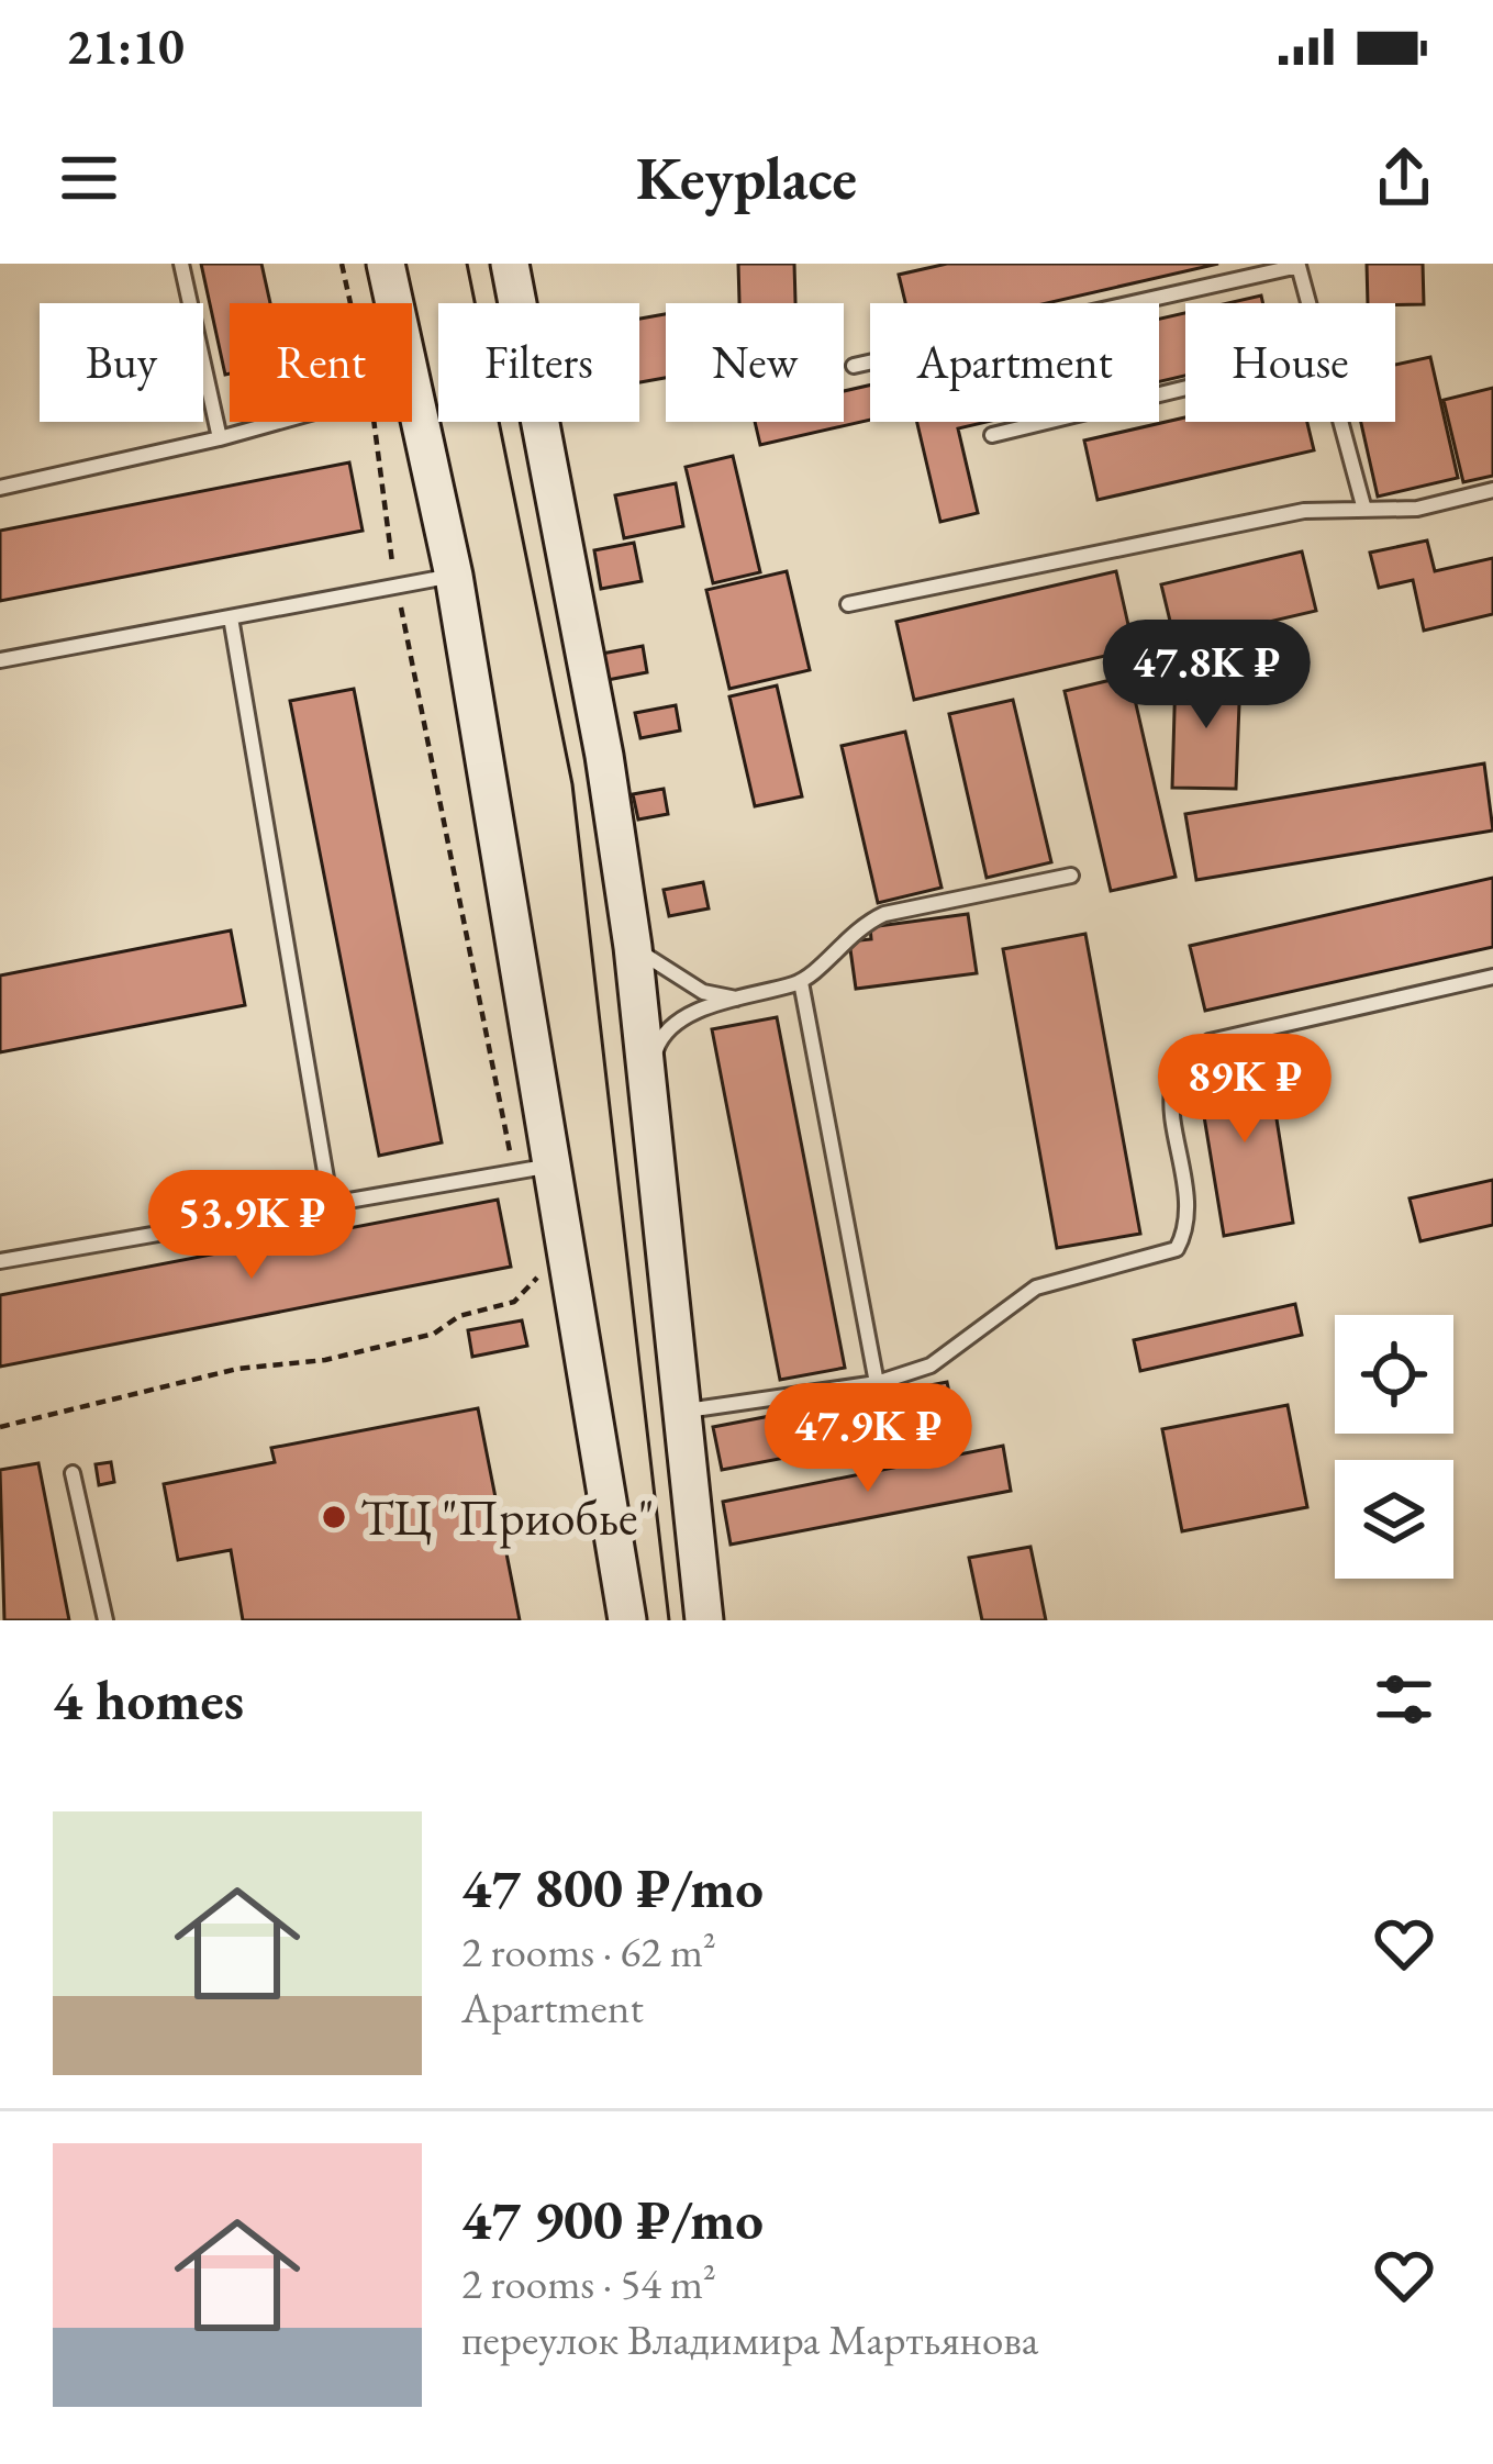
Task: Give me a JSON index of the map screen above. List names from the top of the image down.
{
  "places": ["ТЦ \"Приобье\""],
  "page": {
    "status": "21:10",
    "header": "Keyplace",
    "chip": [
      "Buy",
      "Rent",
      "Filters",
      "New",
      "Apartment",
      "House"
    ],
    "price": [
      "47.8K ₽",
      "89K ₽",
      "53.9K ₽",
      "47.9K ₽"
    ],
    "heading": "4 homes",
    "list": [
      {
        "name": "47 800 ₽/mo",
        "note": "2 rooms · 62 m² · Apartment"
      },
      {
        "name": "47 900 ₽/mo",
        "note": "2 rooms · 54 m² · переулок Владимира Мартьянова"
      }
    ]
  }
}
